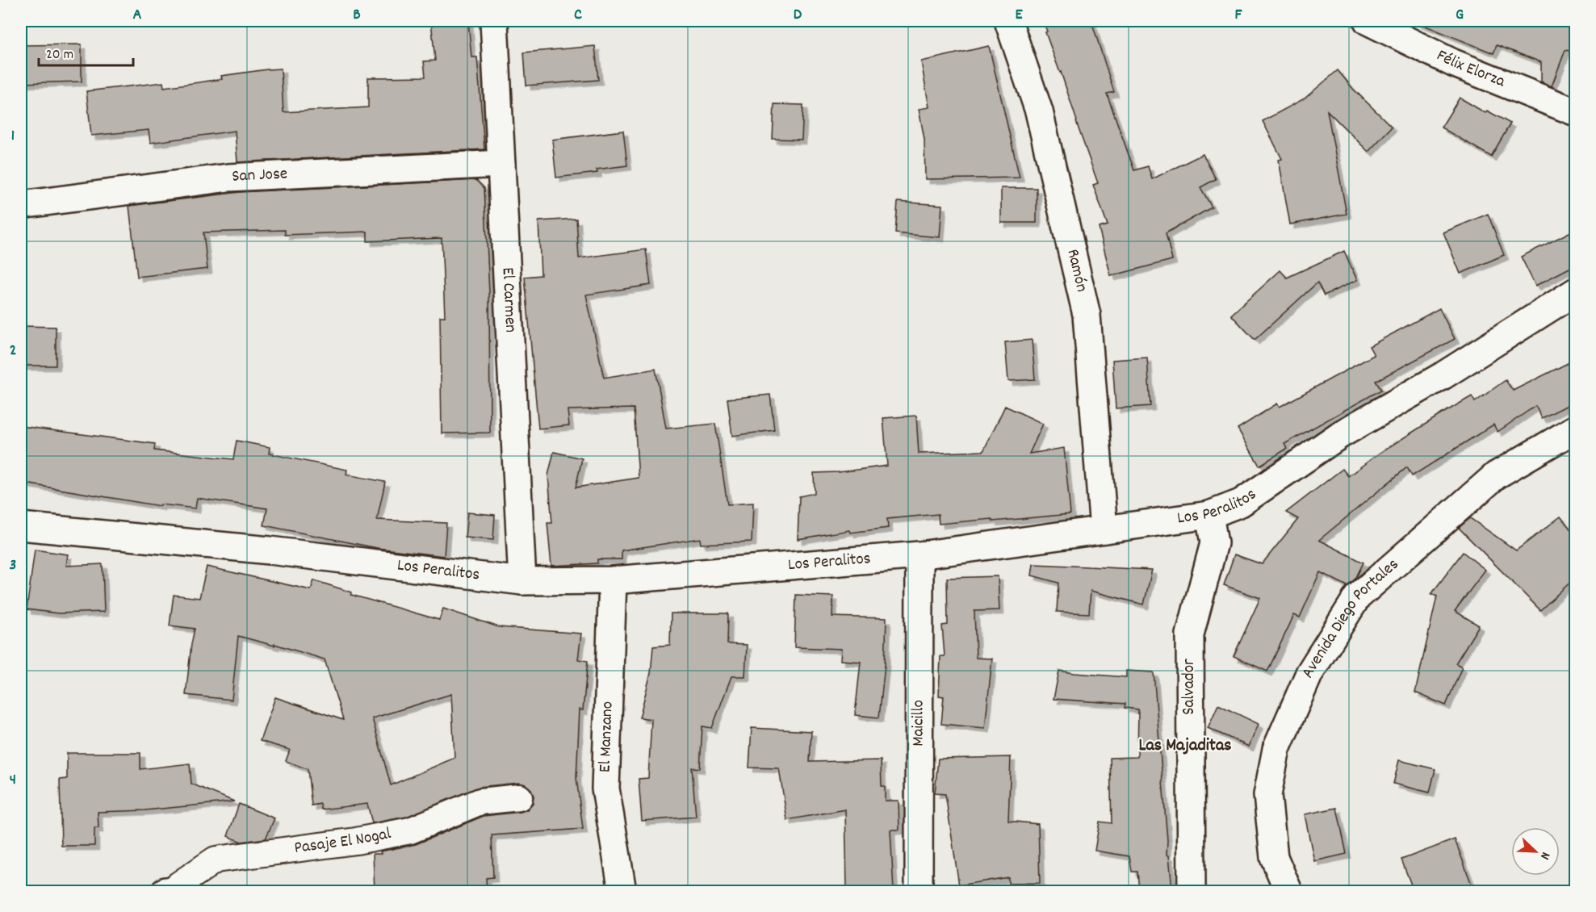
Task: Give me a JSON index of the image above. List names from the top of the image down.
{
  "streets": {
    "street": [
      "Félix Elorza",
      "San Jose",
      "Ramón",
      "El Carmen",
      "Los Peralitos",
      "Avenida Diego Portales",
      "Salvador",
      "Maicillo",
      "El Manzano",
      "Pasaje El Nogal"
    ]
  },
  "crossings": [
    ["San Jose", "El Carmen"],
    ["Ramón", "Los Peralitos"],
    ["El Carmen", "Los Peralitos"],
    ["Los Peralitos", "Salvador"],
    ["Los Peralitos", "Maicillo"],
    ["Los Peralitos", "El Manzano"]
  ],
  "districts": ["Las Majaditas"],
  "scale_bar": "20 m",
  "north": "bottom right",
  "grid": {
    "columns": [
      "A",
      "B",
      "C",
      "D",
      "E",
      "F",
      "G"
    ],
    "rows": [
      "1",
      "2",
      "3",
      "4"
    ]
  }
}
